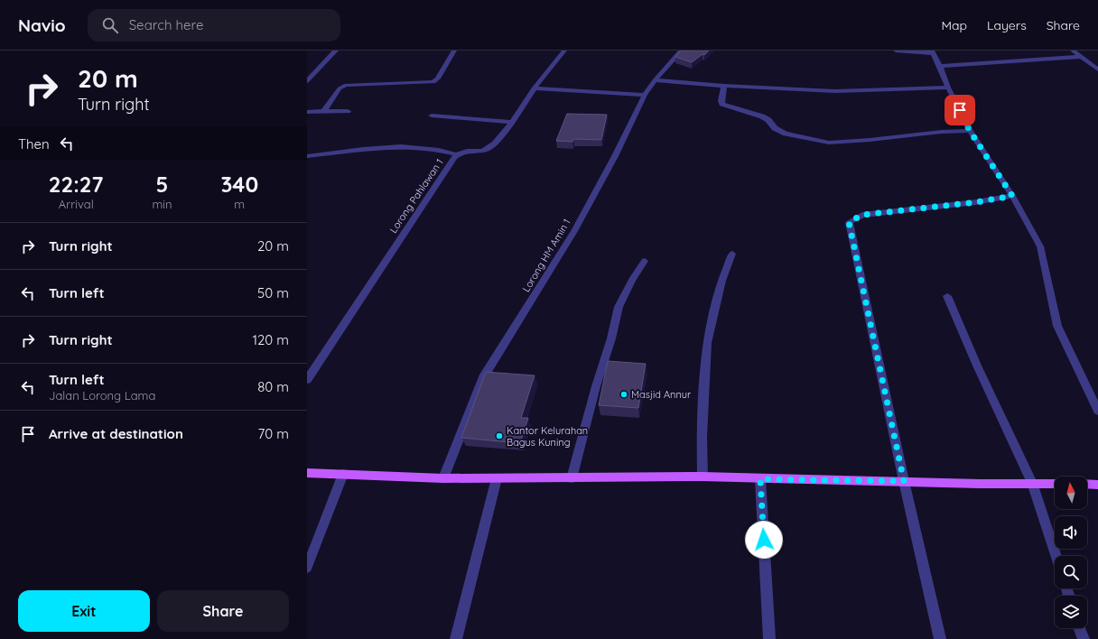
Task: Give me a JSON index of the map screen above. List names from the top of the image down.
{
  "streets": {
    "street": ["Lorong Pahlawan 1", "Lorong HM Amin 1"]
  },
  "places": ["Masjid Annur", "Kantor Kelurahan Bagus Kuning"],
  "north": "top",
  "page": {
    "header": "Navio",
    "search": "Search here",
    "nav": ["Map", "Layers", "Share"],
    "turn": ["20 m", "Turn right"],
    "then": "Then",
    "eta": [
      "22:27",
      "Arrival",
      "5",
      "min",
      "340",
      "m"
    ],
    "list": [
      {
        "name": "Turn right",
        "value": "20 m"
      },
      {
        "name": "Turn left",
        "value": "50 m"
      },
      {
        "name": "Turn right",
        "value": "120 m"
      },
      {
        "name": "Turn left",
        "note": "Jalan Lorong Lama",
        "value": "80 m"
      },
      {
        "name": "Arrive at destination",
        "value": "70 m"
      }
    ],
    "buttons": ["Exit", "Share"]
  }
}
